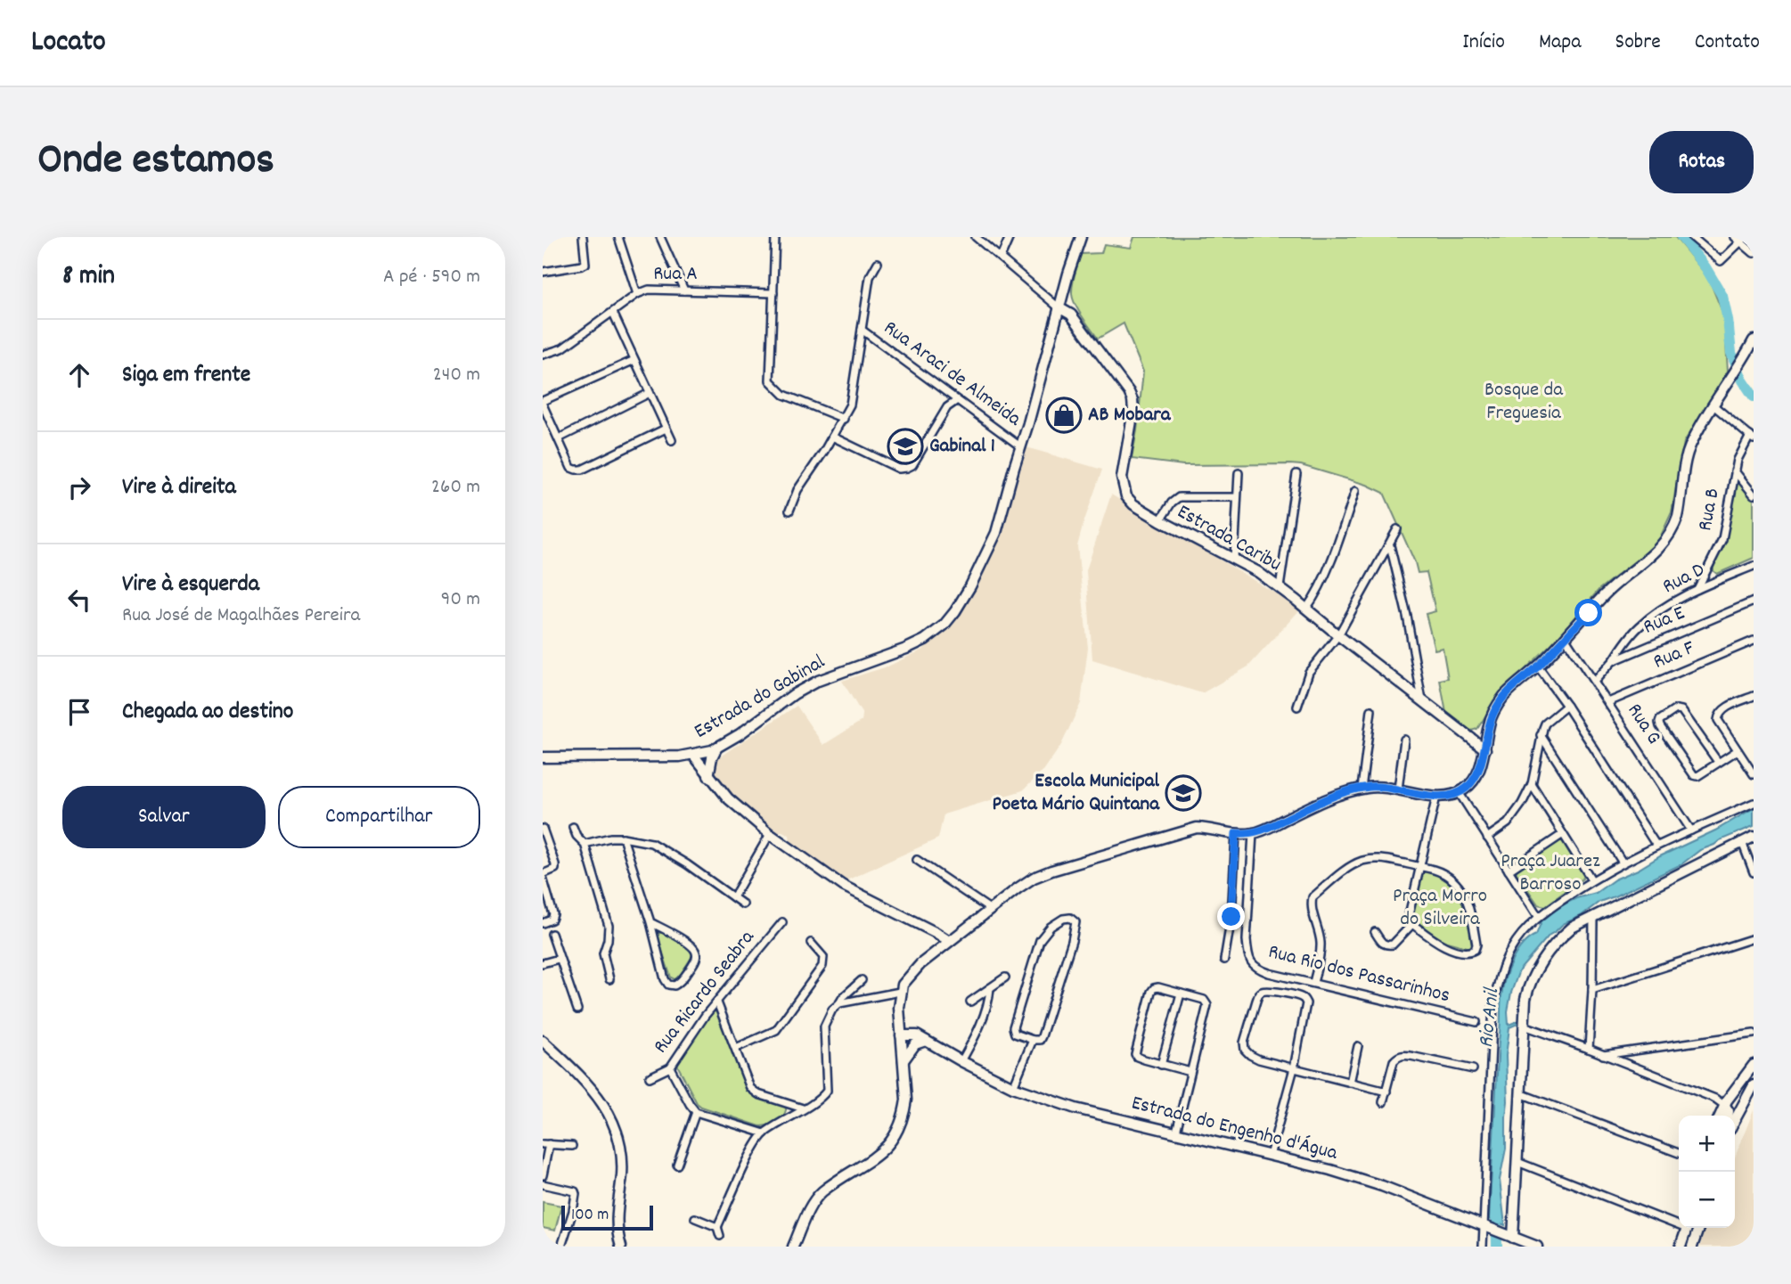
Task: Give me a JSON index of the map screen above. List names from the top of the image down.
{
  "streets": {
    "main road": ["Estrada Caribu", "Estrada do Gabinal", "Estrada do Engenho d'Água"],
    "street": [
      "Rua A",
      "Rua Araci de Almeida",
      "Rua B",
      "Rua D",
      "Rua E",
      "Rua F",
      "Rua G",
      "Rua Rio dos Passarinhos",
      "Rua Ricardo Seabra"
    ]
  },
  "crossings": [
    ["Rua Araci de Almeida", "Estrada do Gabinal"],
    ["Rua B", "Rua D"],
    ["Estrada Caribu", "Estrada do Gabinal"],
    ["Rua D", "Rua E"],
    ["Rua E", "Rua G"],
    ["Rua F", "Rua G"]
  ],
  "water": ["Rio Anil"],
  "parks": ["Bosque da Freguesia", "Praça Juarez Barroso", "Praça Morro do Silveira"],
  "places": {
    "shop": ["AB Mobara"],
    "school or university": ["Gabinal 1", "Escola Municipal Poeta Mário Quintana"]
  },
  "scale_bar": "100 m",
  "page": {
    "header": "Locato",
    "nav": [
      "Início",
      "Mapa",
      "Sobre",
      "Contato"
    ],
    "title": "Onde estamos",
    "buttons": [
      "Rotas",
      ["Salvar", "Compartilhar"]
    ],
    "heading": ["8 min", "A pé · 590 m"],
    "list": [
      ["Siga em frente", "240 m"],
      ["Vire à direita", "260 m"],
      ["Vire à esquerda", "Rua José de Magalhães Pereira", "90 m"],
      "Chegada ao destino"
    ],
    "map_buttons": ["+", "−"],
    "scale": "100 m"
  }
}
